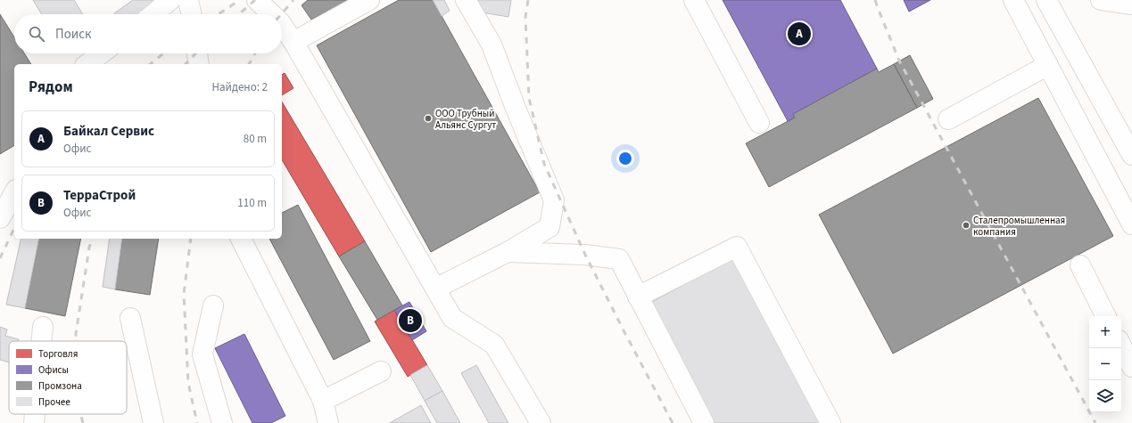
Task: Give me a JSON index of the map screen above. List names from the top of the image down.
{
  "places": ["ООО Трубный Альянс Сургут", "Сталепромышленная компания"],
  "legend": [
    "Торговля",
    "Офисы",
    "Промзона",
    "Прочее"
  ],
  "page": {
    "search": "Поиск",
    "pins": ["A", "B"],
    "heading": ["Рядом", "Найдено: 2"],
    "list": [
      {
        "mark": "A",
        "name": "Байкал Сервис",
        "note": "Офис",
        "value": "80 m"
      },
      {
        "mark": "B",
        "name": "ТерраСтрой",
        "note": "Офис",
        "value": "110 m"
      }
    ],
    "map_buttons": ["+", "−"]
  }
}
